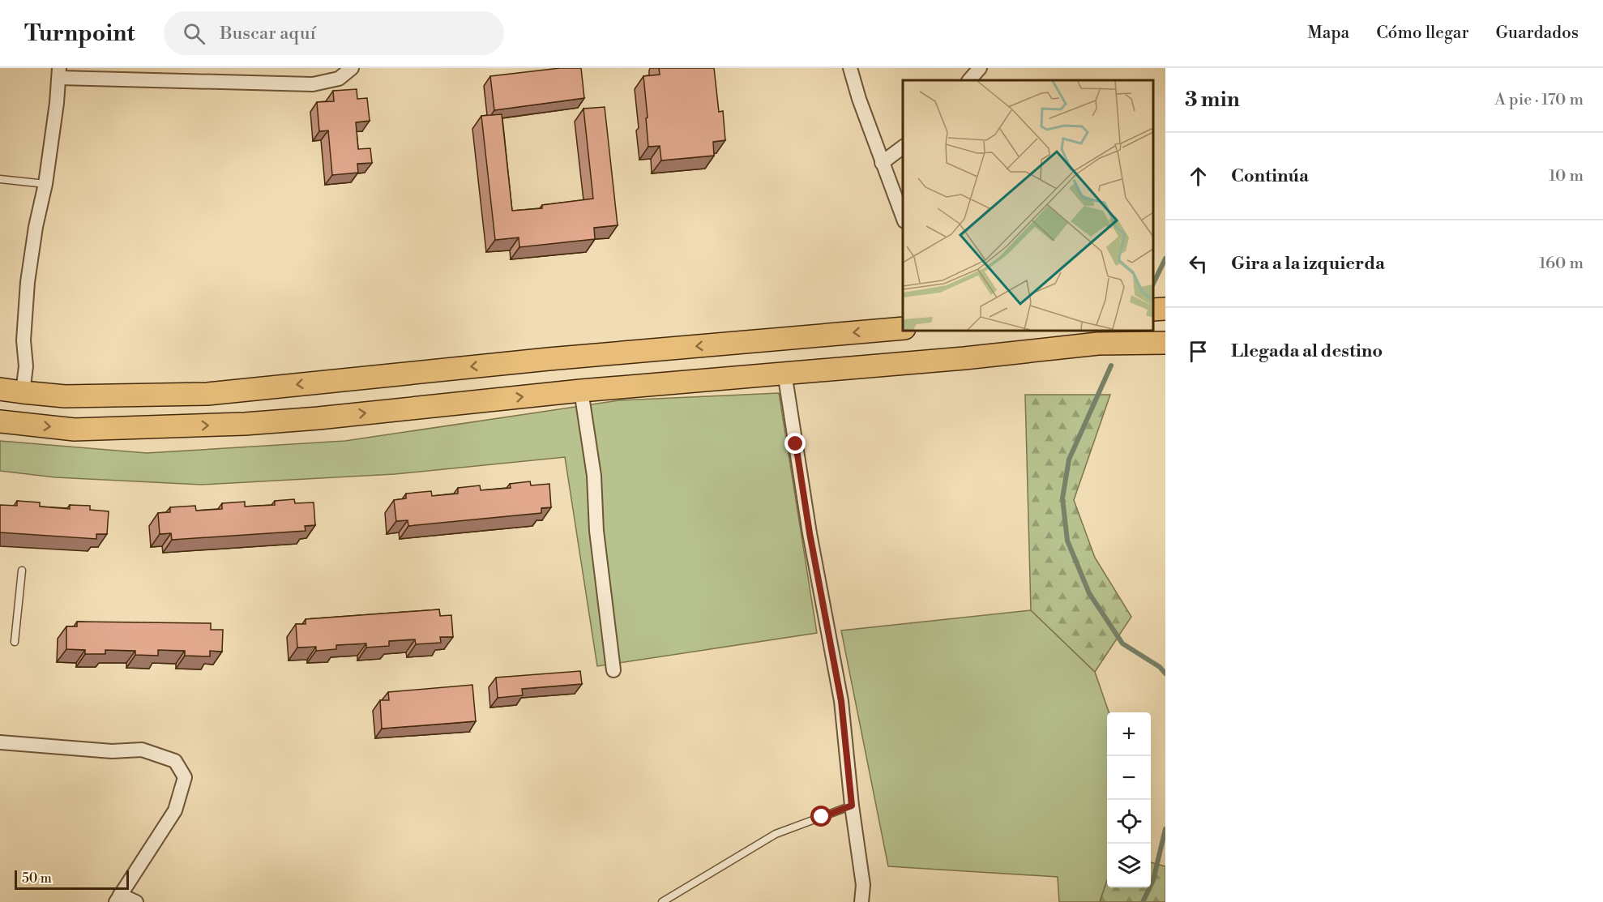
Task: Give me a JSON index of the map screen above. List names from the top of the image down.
{
  "scale_bar": "50 m",
  "page": {
    "header": "Turnpoint",
    "search": "Buscar aquí",
    "nav": ["Mapa", "Cómo llegar", "Guardados"],
    "heading": ["3 min", "A pie · 170 m"],
    "list": [
      ["Continúa", "10 m"],
      ["Gira a la izquierda", "160 m"],
      "Llegada al destino"
    ],
    "map_buttons": ["+", "−"],
    "scale": "50 m"
  }
}
